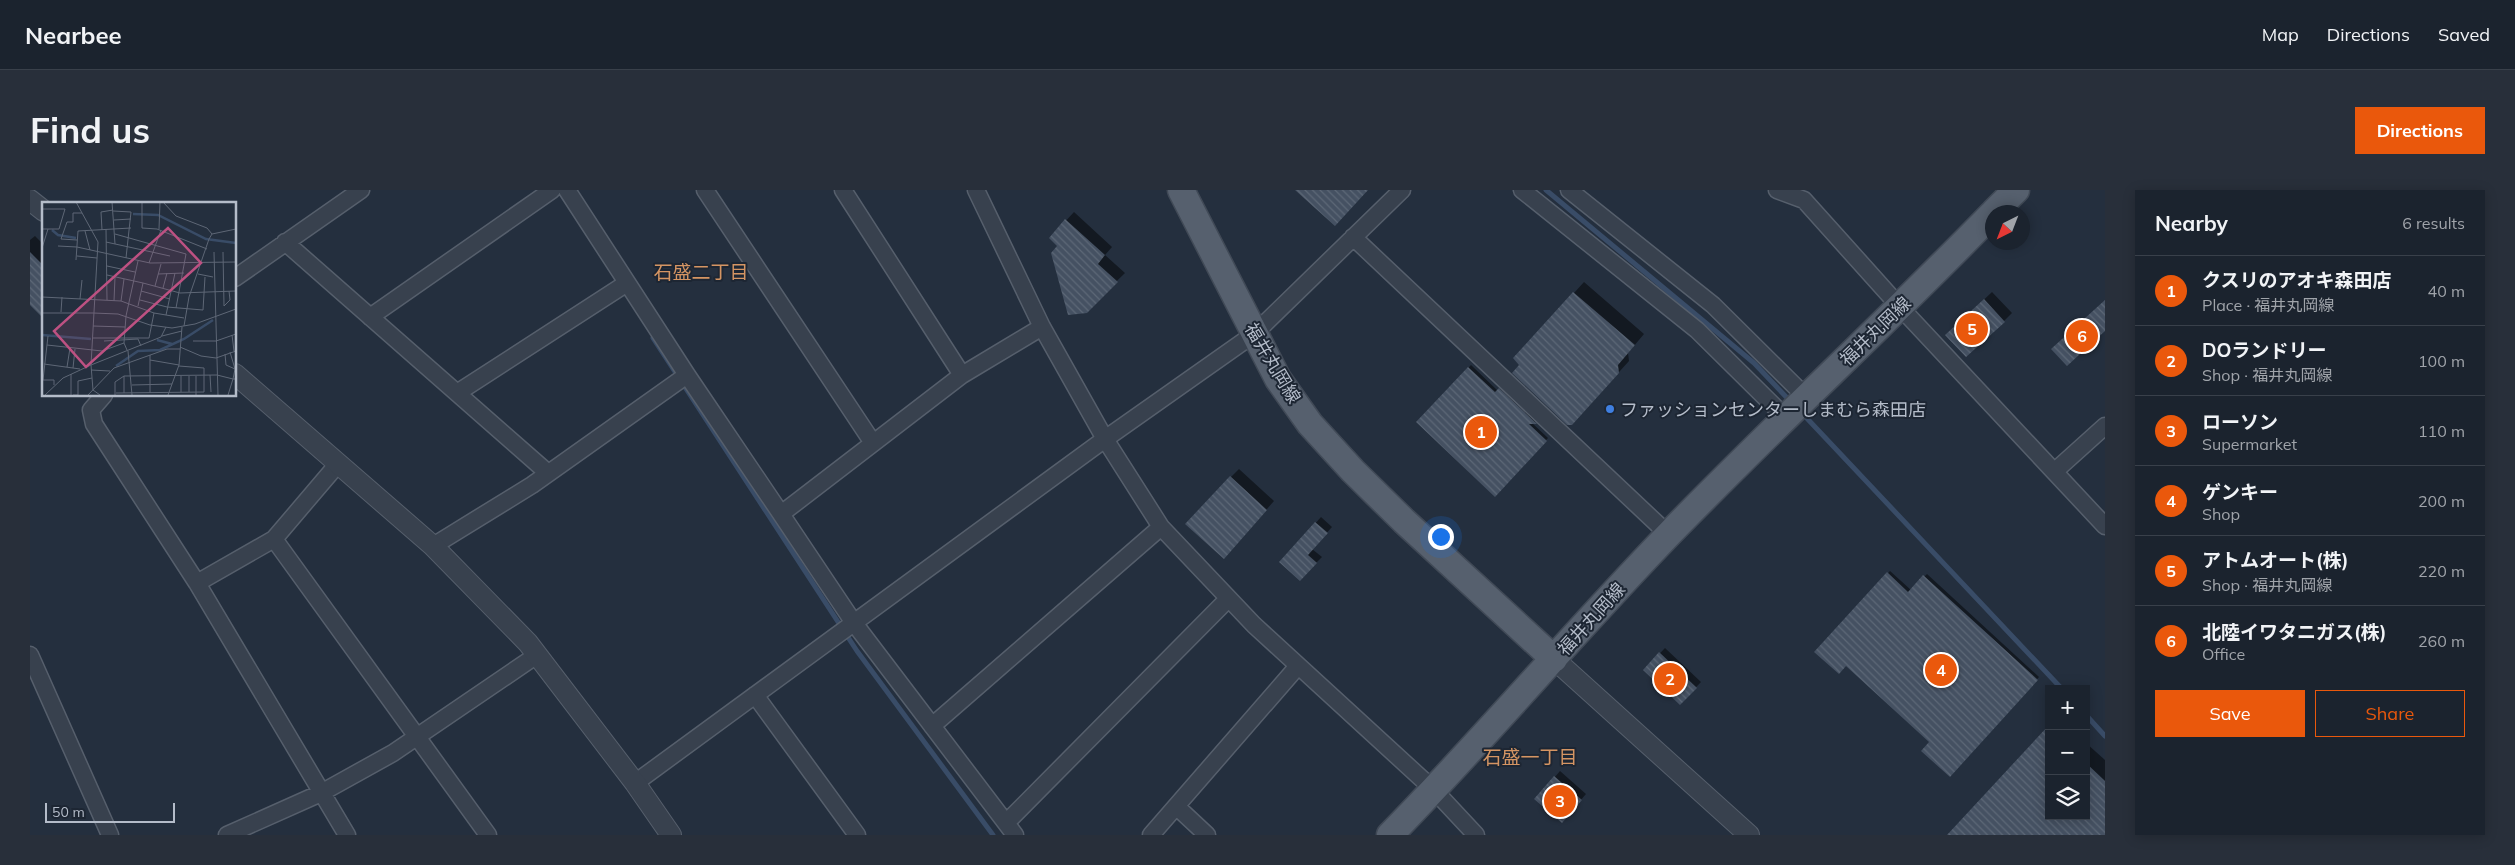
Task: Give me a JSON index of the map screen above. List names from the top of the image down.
{
  "streets": {
    "main road": ["福井丸岡線"]
  },
  "districts": ["石盛二丁目", "石盛一丁目"],
  "places": ["ファッションセンターしまむら森田店"],
  "scale_bar": "50 m",
  "north": "bottom left",
  "page": {
    "header": "Nearbee",
    "nav": ["Map", "Directions", "Saved"],
    "buttons": [
      "Directions",
      ["Save", "Share"]
    ],
    "title": "Find us",
    "heading": ["Nearby", "6 results"],
    "list": [
      {
        "mark": "1",
        "name": "クスリのアオキ森田店",
        "note": "Place · 福井丸岡線",
        "value": "40 m"
      },
      {
        "mark": "2",
        "name": "DOランドリー",
        "note": "Shop · 福井丸岡線",
        "value": "100 m"
      },
      {
        "mark": "3",
        "name": "ローソン",
        "note": "Supermarket",
        "value": "110 m"
      },
      {
        "mark": "4",
        "name": "ゲンキー",
        "note": "Shop",
        "value": "200 m"
      },
      {
        "mark": "5",
        "name": "アトムオート(株)",
        "note": "Shop · 福井丸岡線",
        "value": "220 m"
      },
      {
        "mark": "6",
        "name": "北陸イワタニガス(株)",
        "note": "Office",
        "value": "260 m"
      }
    ],
    "pins": [
      "5",
      "6",
      "1",
      "4",
      "2",
      "3"
    ],
    "map_buttons": ["+", "−"],
    "scale": "50 m"
  }
}
